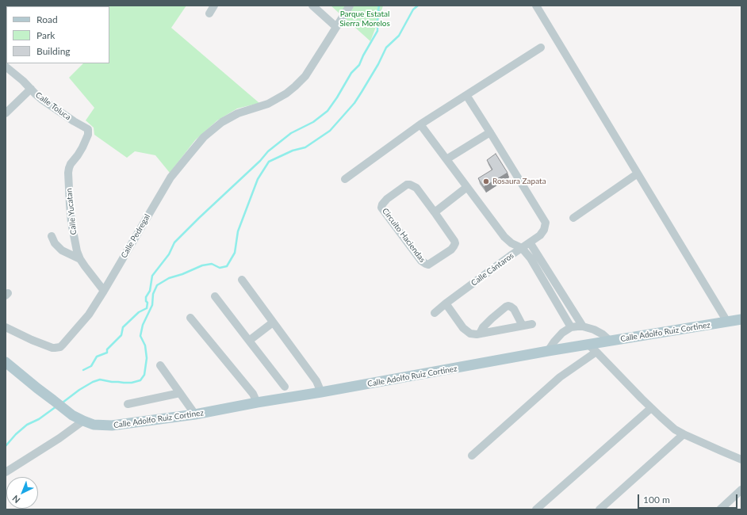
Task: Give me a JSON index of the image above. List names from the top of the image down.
{
  "streets": {
    "main road": ["Calle Adolfo Ruiz Cortinez"],
    "street": [
      "Calle Toluca",
      "Calle Yucatan",
      "Circuito Haciendas",
      "Calle Pedregal",
      "Calle Cántaros"
    ]
  },
  "crossings": [
    ["Calle Toluca", "Calle Yucatan"],
    ["Calle Yucatan", "Calle Pedregal"]
  ],
  "parks": ["Parque Estatal Sierra Morelos"],
  "places": ["Rosaura Zapata"],
  "legend": ["Road", "Park", "Building"],
  "scale_bar": "100 m",
  "north": "bottom left"
}
